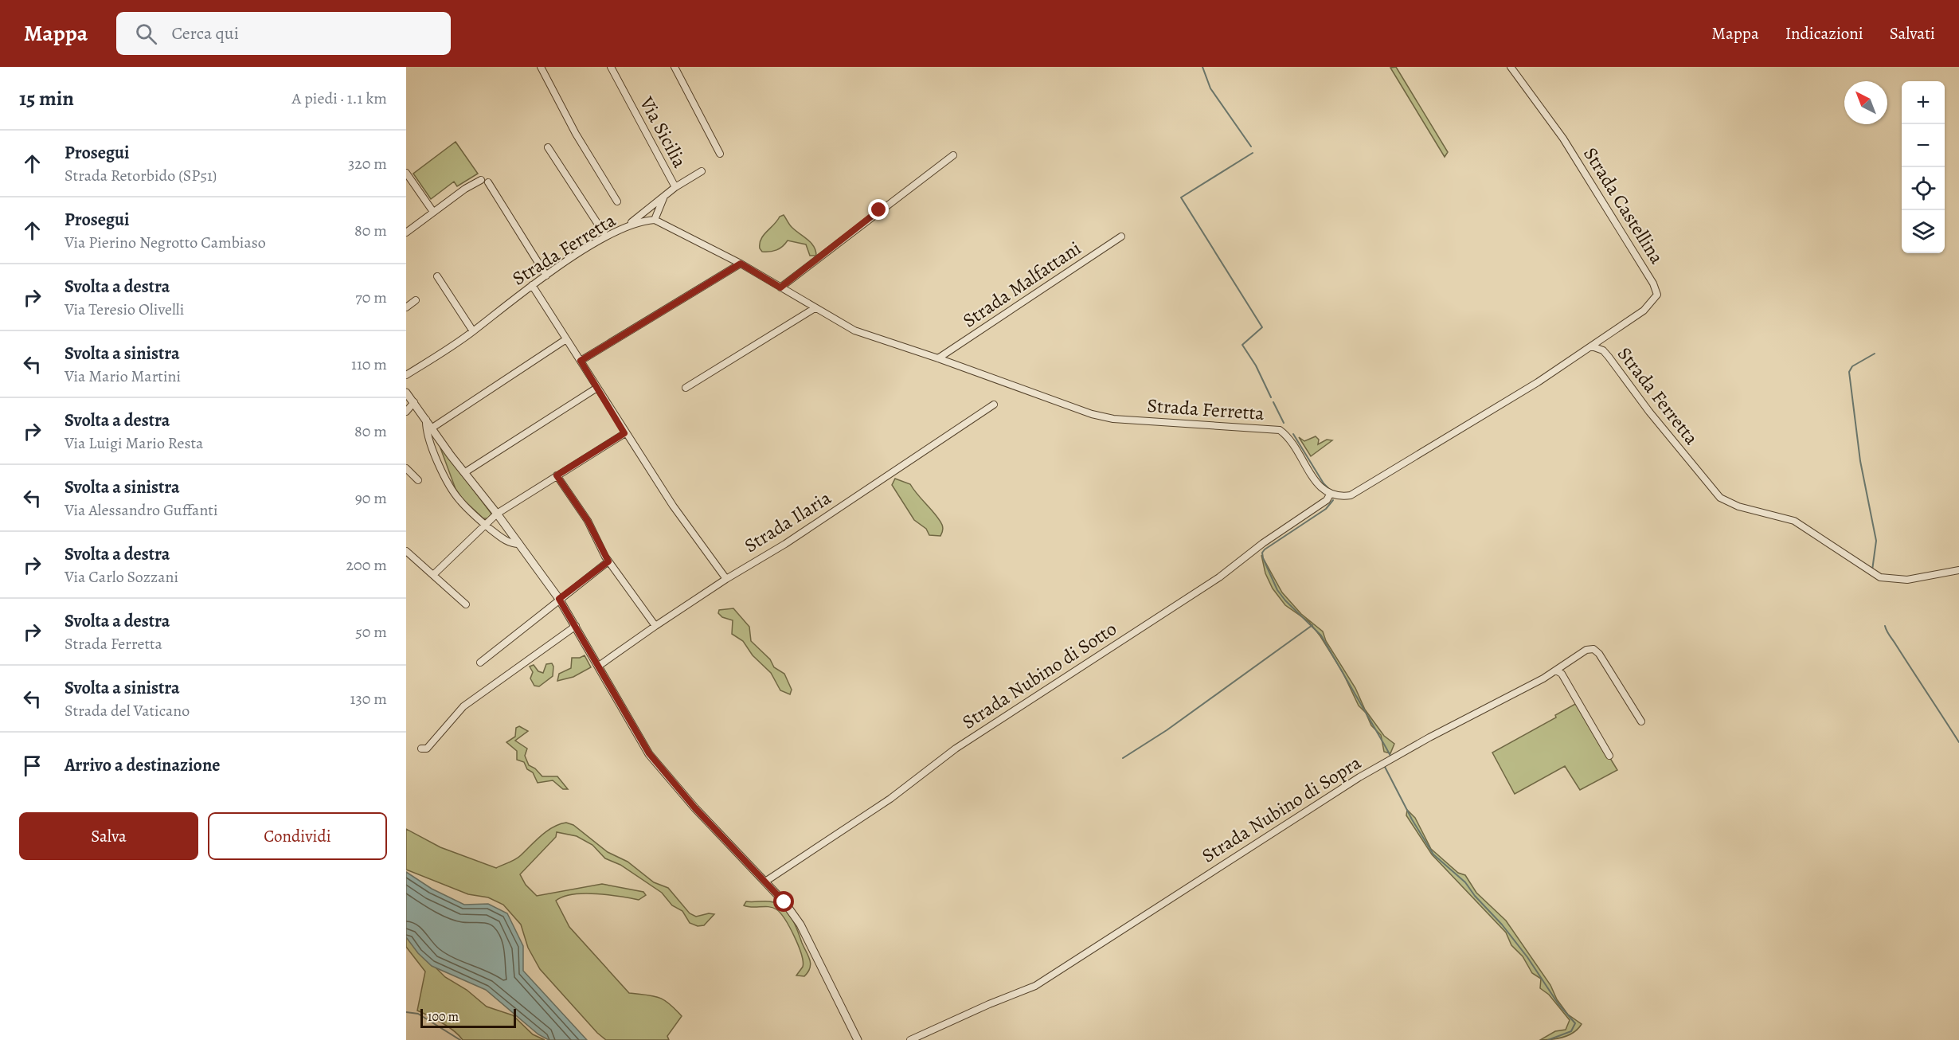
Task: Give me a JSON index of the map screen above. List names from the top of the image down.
{
  "streets": {
    "street": [
      "Via Sicilia",
      "Strada Castellina",
      "Strada Ferretta",
      "Strada Malfattani",
      "Strada Ilaria",
      "Strada Nubino di Sotto",
      "Strada Nubino di Sopra"
    ]
  },
  "crossings": [
    ["Via Sicilia", "Strada Ferretta"],
    ["Strada Castellina", "Strada Ferretta"],
    ["Strada Ferretta", "Strada Malfattani"],
    ["Strada Ferretta", "Strada Nubino di Sotto"]
  ],
  "scale_bar": "100 m",
  "north": "top left",
  "page": {
    "header": "Mappa",
    "search": "Cerca qui",
    "nav": ["Mappa", "Indicazioni", "Salvati"],
    "heading": ["15 min", "A piedi · 1.1 km"],
    "map_buttons": ["+", "−"],
    "list": [
      ["Prosegui", "Strada Retorbido (SP51)", "320 m"],
      ["Prosegui", "Via Pierino Negrotto Cambiaso", "80 m"],
      ["Svolta a destra", "Via Teresio Olivelli", "70 m"],
      ["Svolta a sinistra", "Via Mario Martini", "110 m"],
      ["Svolta a destra", "Via Luigi Mario Resta", "80 m"],
      ["Svolta a sinistra", "Via Alessandro Guffanti", "90 m"],
      ["Svolta a destra", "Via Carlo Sozzani", "200 m"],
      ["Svolta a destra", "Strada Ferretta", "50 m"],
      ["Svolta a sinistra", "Strada del Vaticano", "130 m"],
      "Arrivo a destinazione"
    ],
    "buttons": ["Salva", "Condividi"],
    "scale": "100 m"
  }
}
